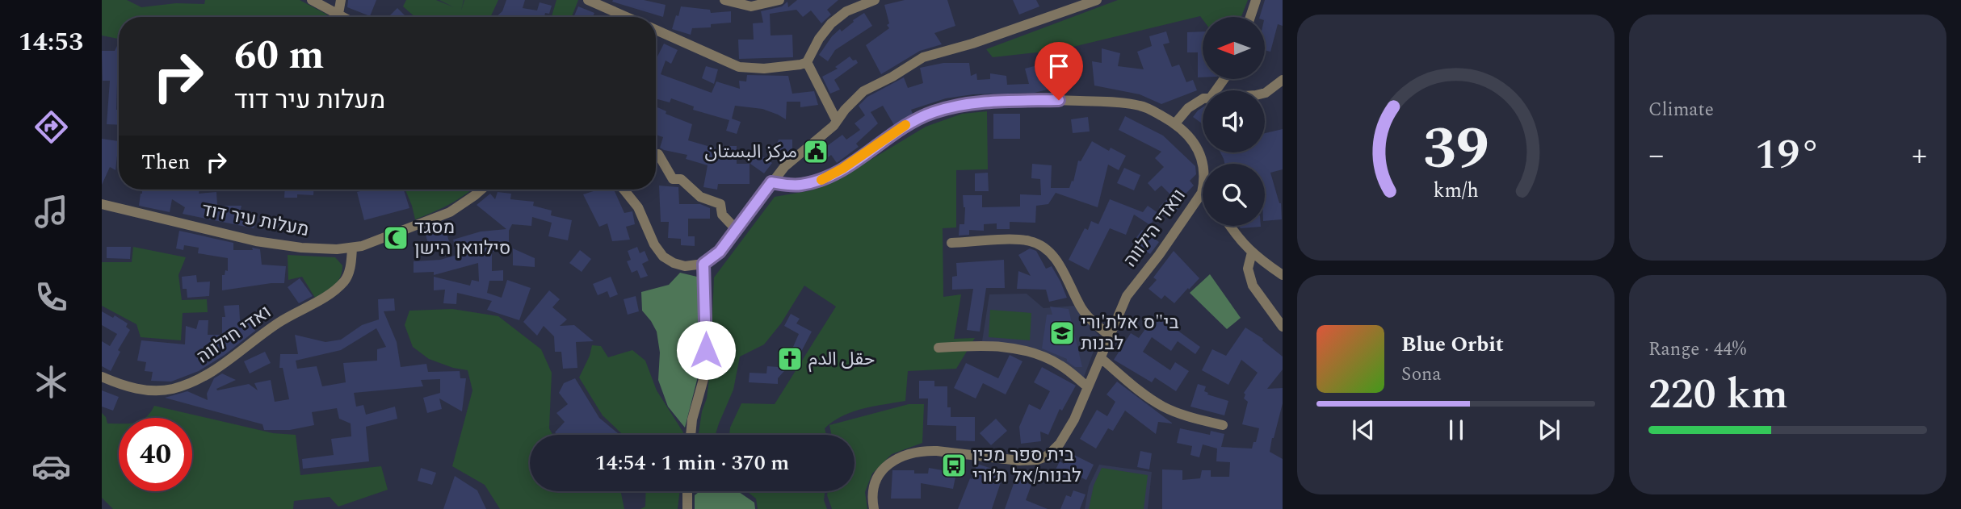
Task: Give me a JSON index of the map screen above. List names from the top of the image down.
{
  "streets": {
    "street": ["מעלות עיר דוד", "וואדי הילווה", "ואדי חילווה"]
  },
  "crossings": [
    ["מעלות עיר דוד", "ואדי חילווה"]
  ],
  "places": {
    "public building": ["مركز البستان"],
    "mosque": ["מסגד סילוואן הישן"],
    "school or university": ["בי\"ס אלת'ורי לבנות"],
    "church": ["حقل الدم"],
    "bus stop": ["בית ספר מכין לבנות/אל ת׳ורי"]
  },
  "north": "left",
  "page": {
    "tabs": "14:53",
    "tile": [
      "Climate",
      ["Range · 44%", "220 km"]
    ],
    "turn": ["60 m", "מעלות עיר דוד"],
    "heat": ["−", "19°", "+"],
    "then": "Then",
    "song": ["Blue Orbit", "Sona"],
    "limit": "40",
    "trip": "14:54 · 1 min · 370 m",
    "gauge": ["39", "km/h"]
  }
}
